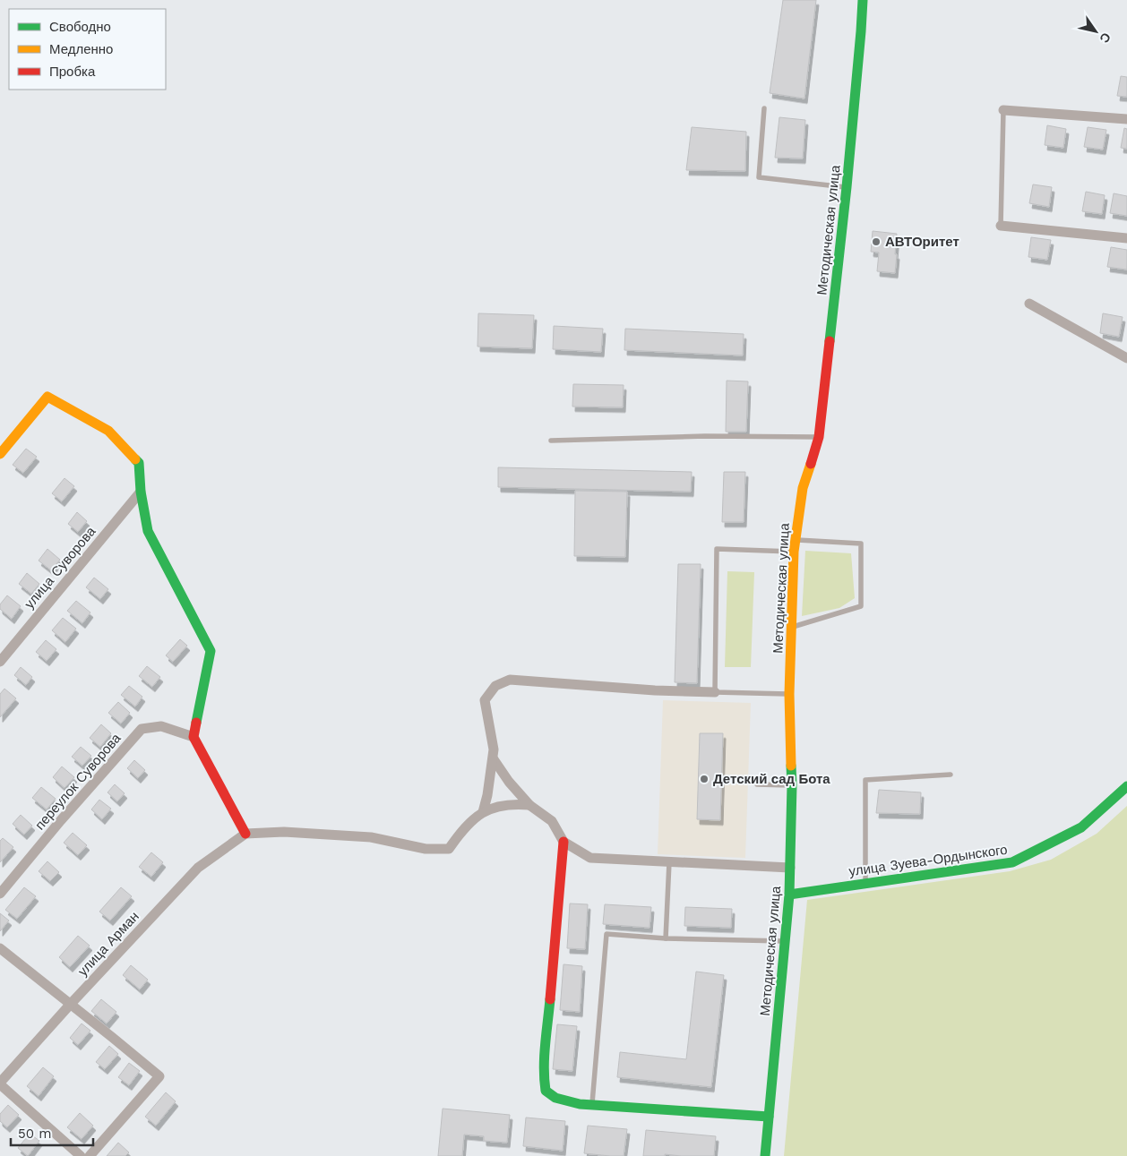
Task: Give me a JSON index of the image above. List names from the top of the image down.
{
  "streets": {
    "street": [
      "Методическая улица",
      "улица Суворова",
      "переулок Суворова",
      "улица Зуева-Ордынского",
      "улица Арман"
    ]
  },
  "crossings": [
    ["Методическая улица", "улица Зуева-Ордынского"]
  ],
  "places": ["АВТОритет", "Детский сад Бота"],
  "legend": ["Свободно", "Медленно", "Пробка"],
  "scale_bar": "50 m",
  "north": "bottom right"
}
